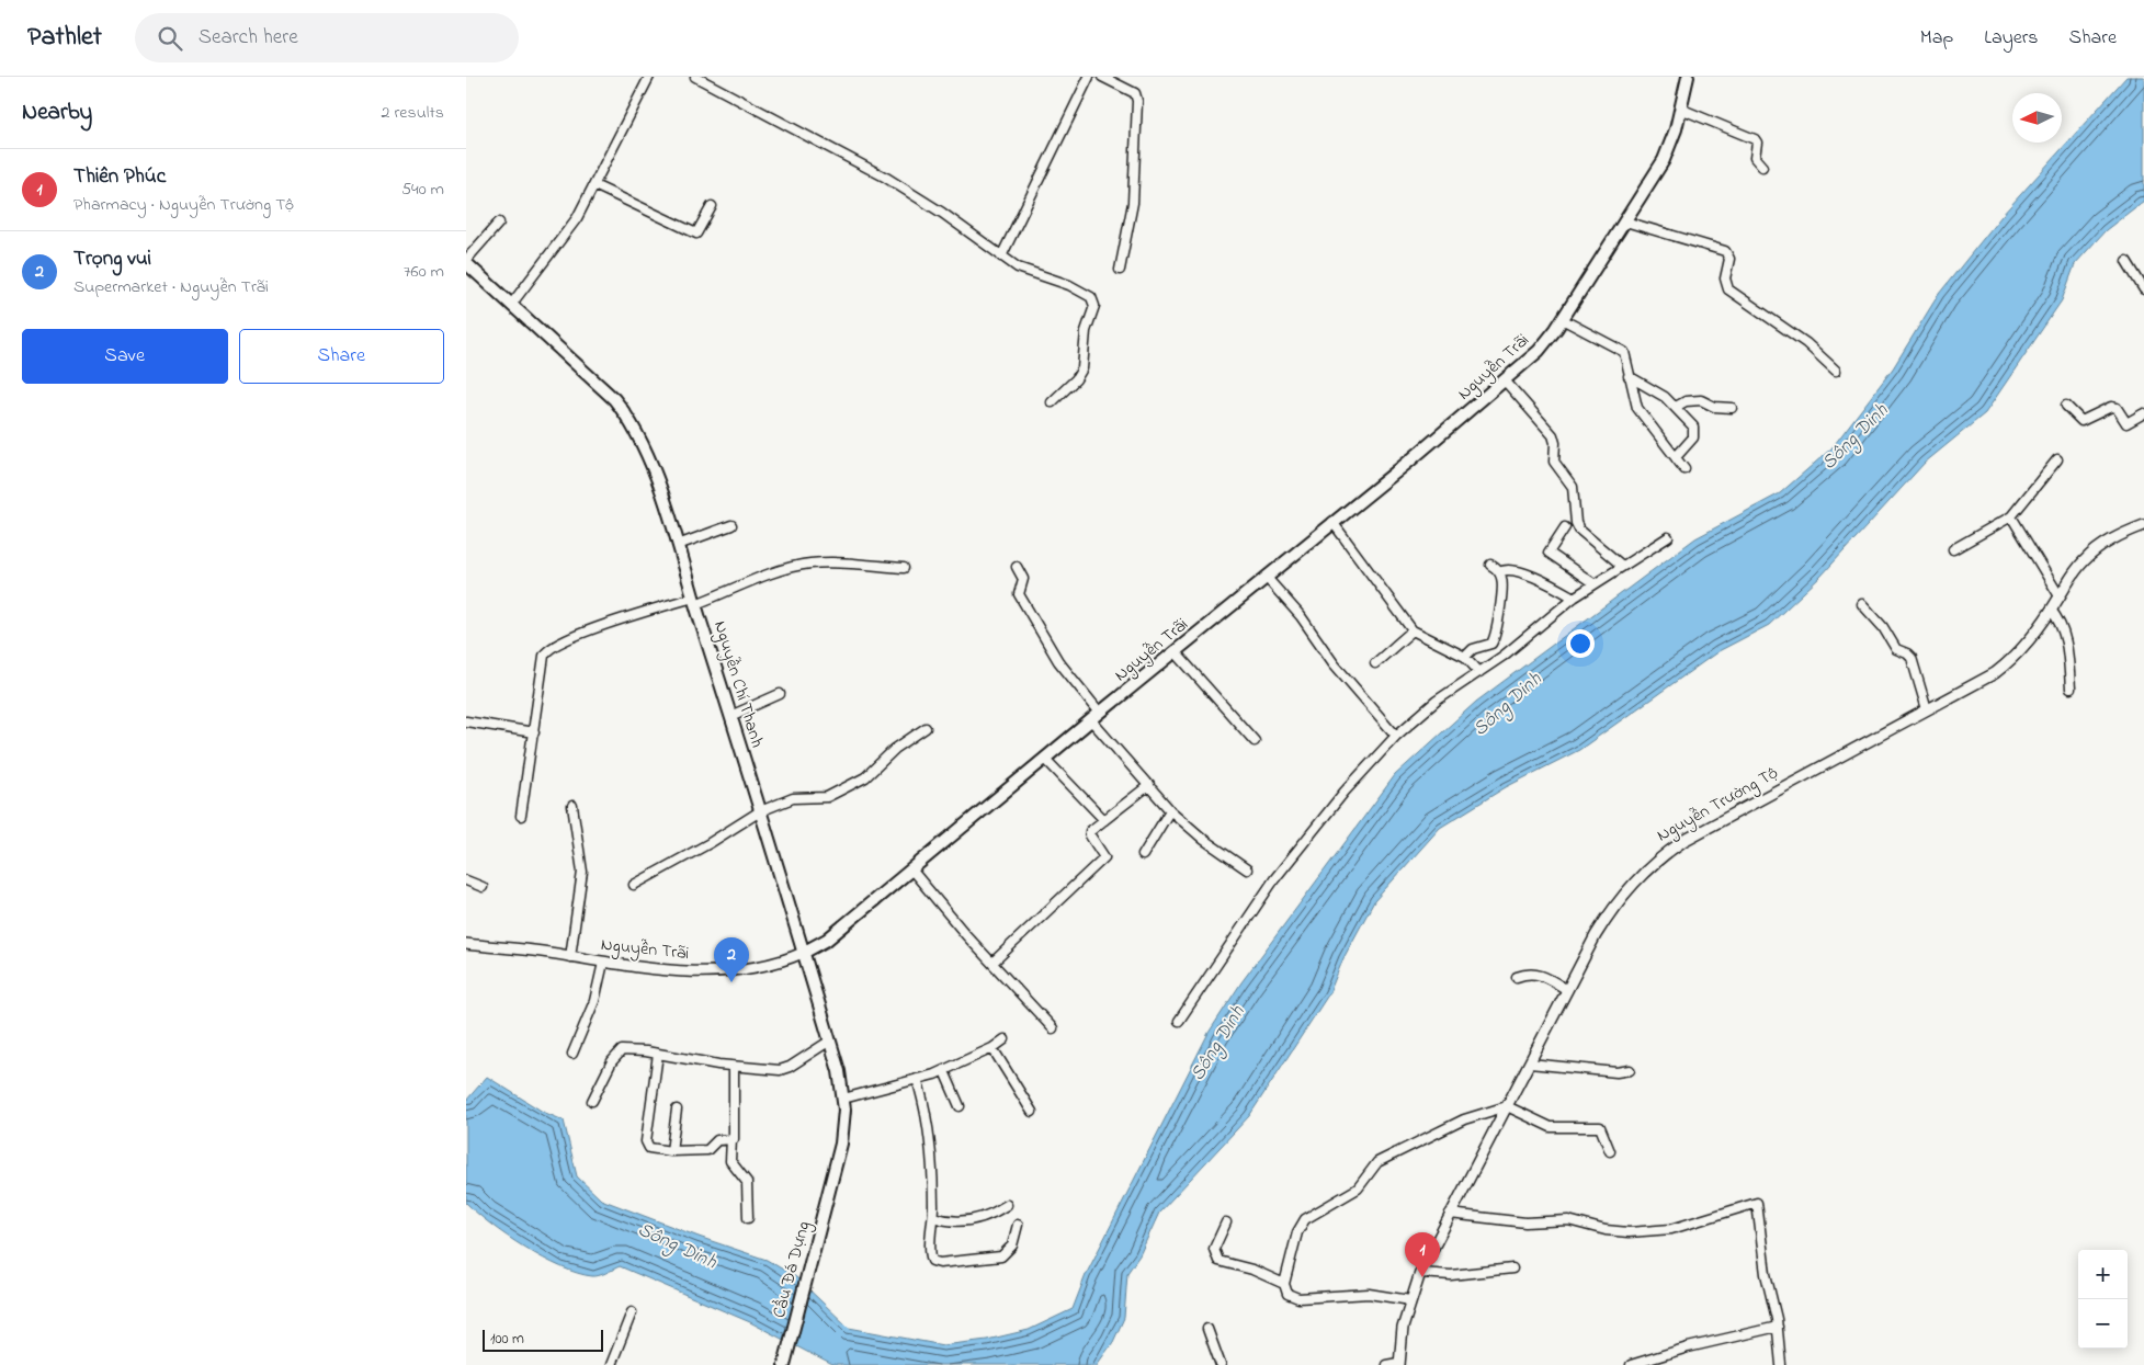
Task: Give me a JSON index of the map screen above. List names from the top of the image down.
{
  "streets": {
    "main road": ["Nguyễn Trãi", "Nguyễn Chí Thanh", "Cầu Đá Dựng"],
    "street": ["Nguyễn Trường Tộ"]
  },
  "crossings": [
    ["Nguyễn Trãi", "Nguyễn Chí Thanh"],
    ["Nguyễn Chí Thanh", "Cầu Đá Dựng"]
  ],
  "water": ["Sông Dinh"],
  "scale_bar": "100 m",
  "north": "left",
  "page": {
    "header": "Pathlet",
    "search": "Search here",
    "nav": ["Map", "Layers", "Share"],
    "heading": ["Nearby", "2 results"],
    "list": [
      {
        "mark": "1",
        "name": "Thiên Phúc",
        "note": "Pharmacy · Nguyễn Trường Tộ",
        "value": "540 m"
      },
      {
        "mark": "2",
        "name": "Trọng vui",
        "note": "Supermarket · Nguyễn Trãi",
        "value": "760 m"
      }
    ],
    "buttons": ["Save", "Share"],
    "pins": ["2", "1"],
    "map_buttons": ["+", "−"],
    "scale": "100 m"
  }
}
